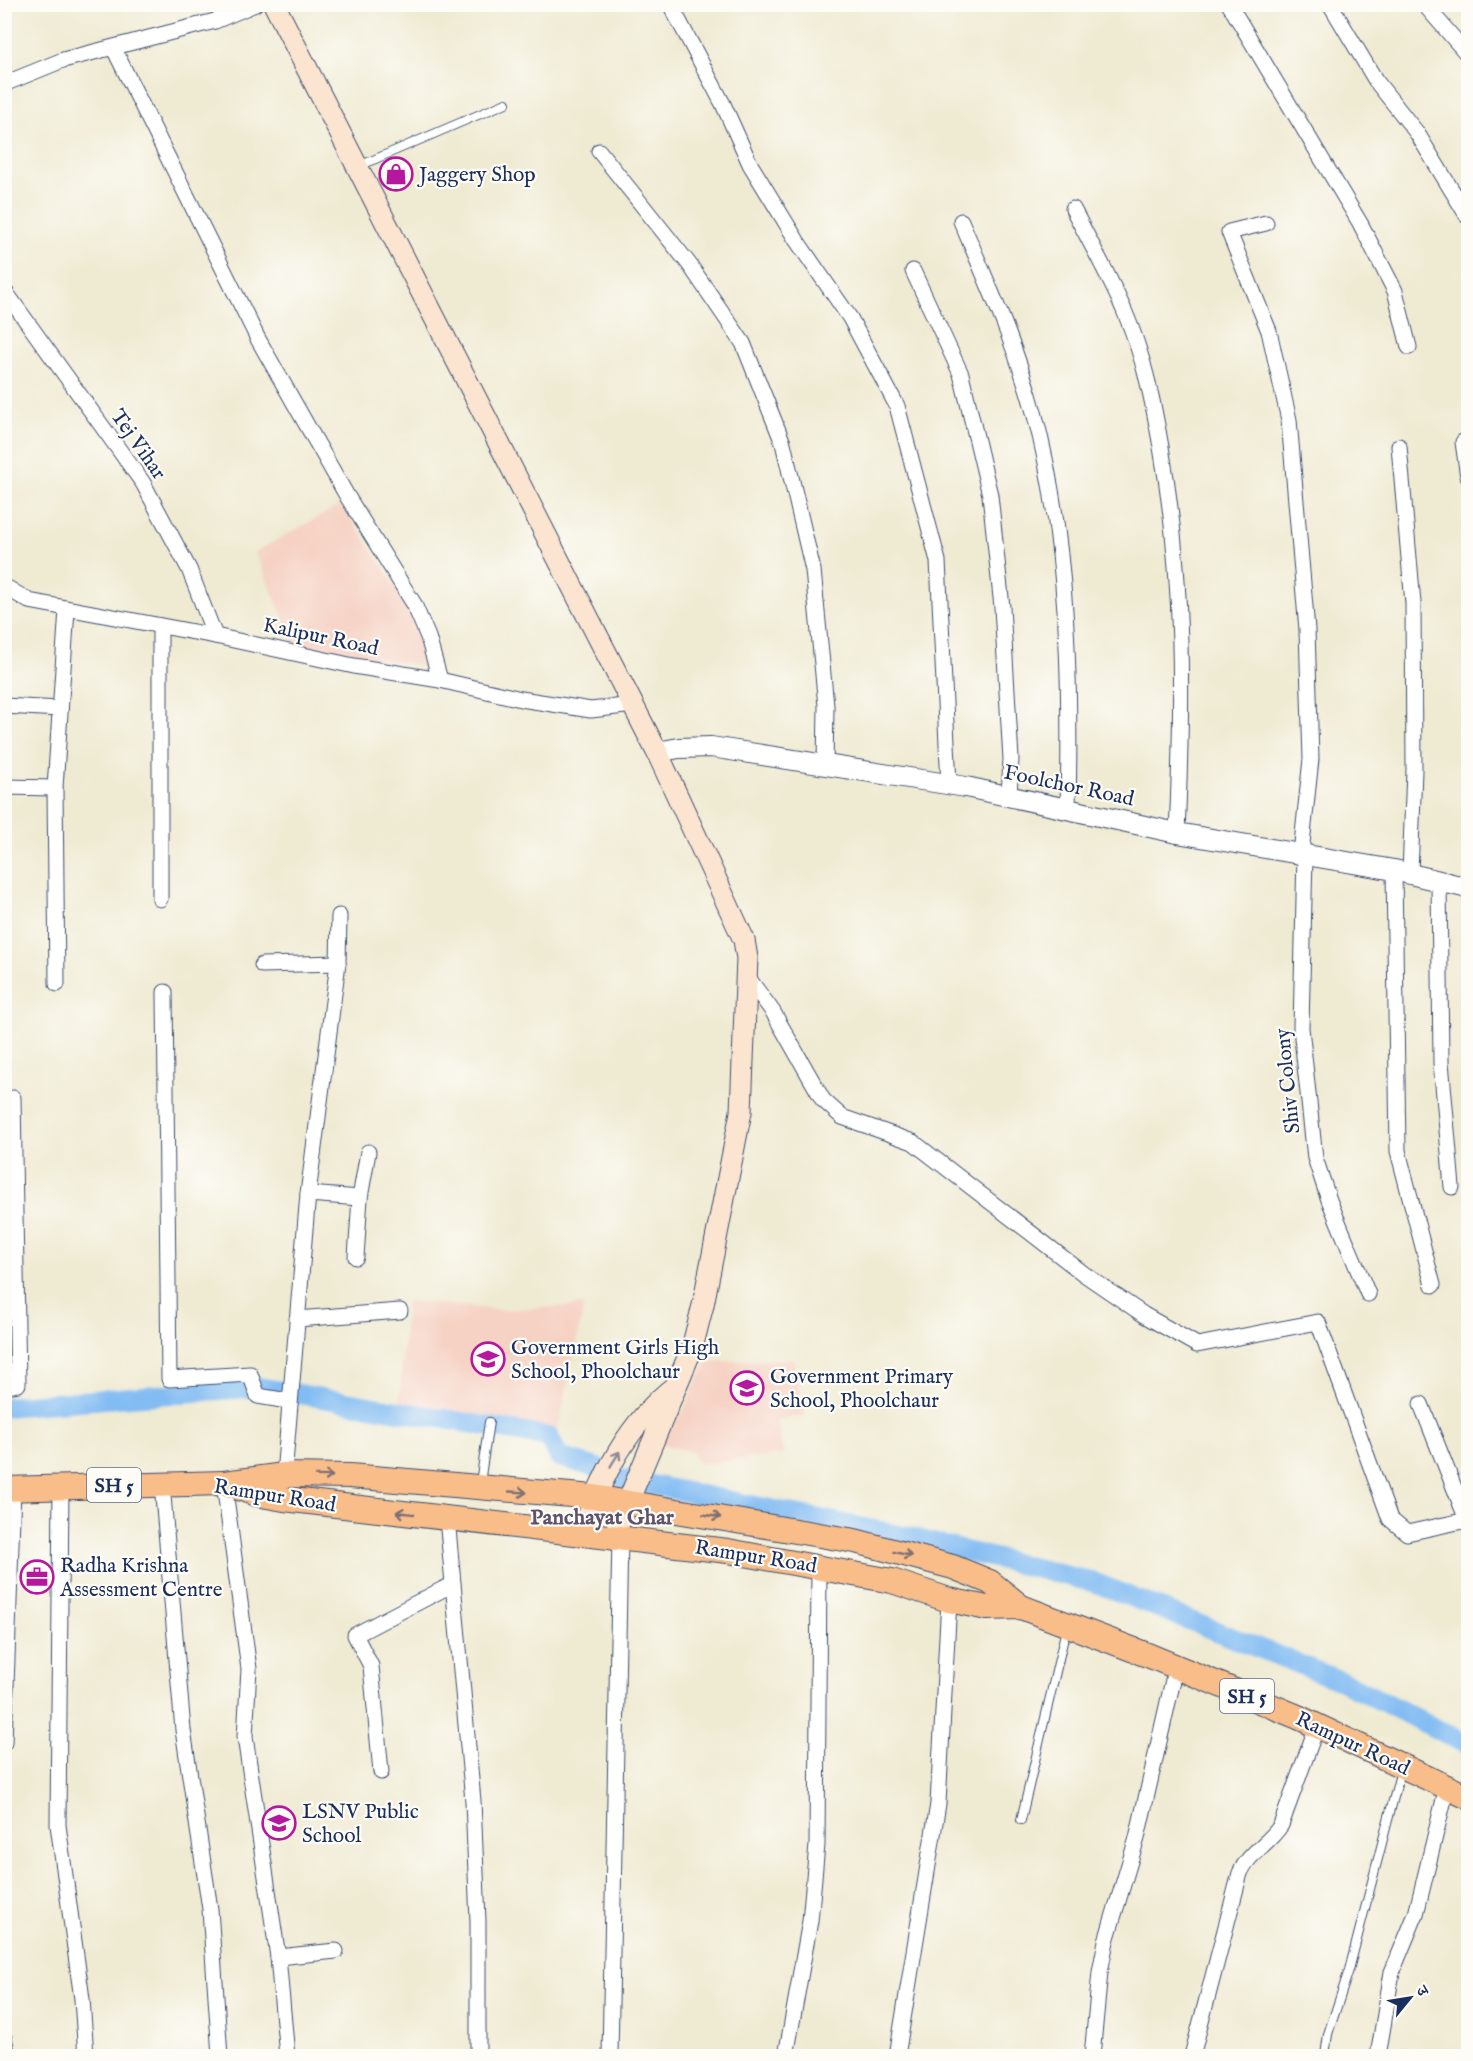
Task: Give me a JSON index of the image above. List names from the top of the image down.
{
  "streets": {
    "main road": ["SH 5", "Rampur Road"],
    "street": [
      "Tej Vihar",
      "Kalipur Road",
      "Foolchor Road",
      "Shiv Colony"
    ]
  },
  "crossings": [
    ["Tej Vihar", "Kalipur Road"],
    ["Foolchor Road", "Shiv Colony"]
  ],
  "districts": ["Panchayat Ghar"],
  "places": {
    "shop": ["Jaggery Shop"],
    "school or university": ["Government Girls High School, Phoolchaur", "Government Primary School, Phoolchaur", "LSNV Public School"],
    "office": ["Radha Krishna Assessment Centre"]
  },
  "north": "top right"
}
